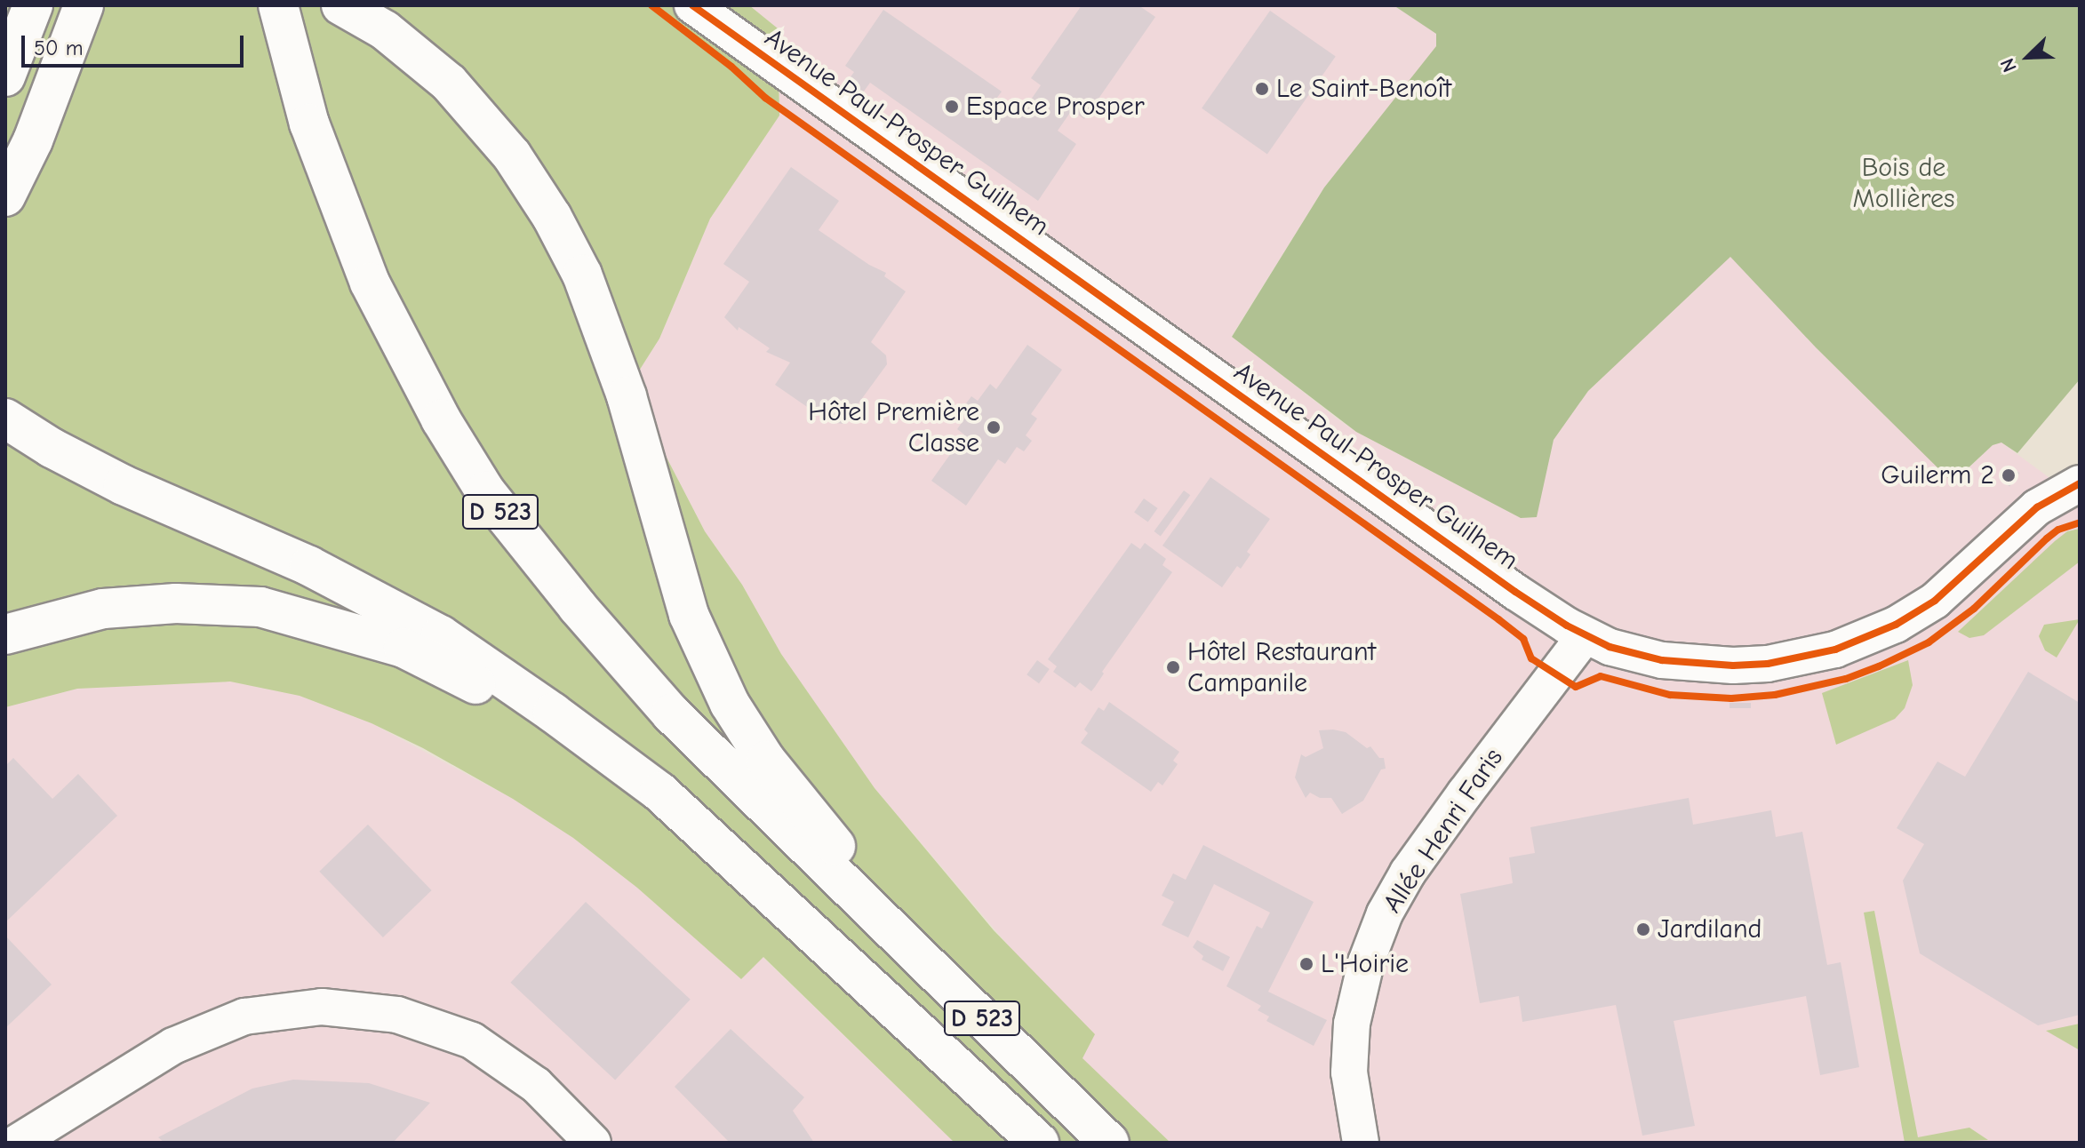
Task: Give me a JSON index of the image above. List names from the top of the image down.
{
  "streets": {
    "highway": ["D 523"],
    "street": ["Avenue Paul-Prosper Guilhem", "Allée Henri Faris"]
  },
  "crossings": [
    ["Avenue Paul-Prosper Guilhem", "Allée Henri Faris"]
  ],
  "parks": ["Bois de Mollières"],
  "places": [
    "Le Saint-Benoît",
    "Espace Prosper",
    "Hôtel Première Classe",
    "Guilerm 2",
    "Hôtel Restaurant Campanile",
    "Jardiland",
    "L'Hoirie"
  ],
  "scale_bar": "50 m",
  "north": "bottom left"
}
